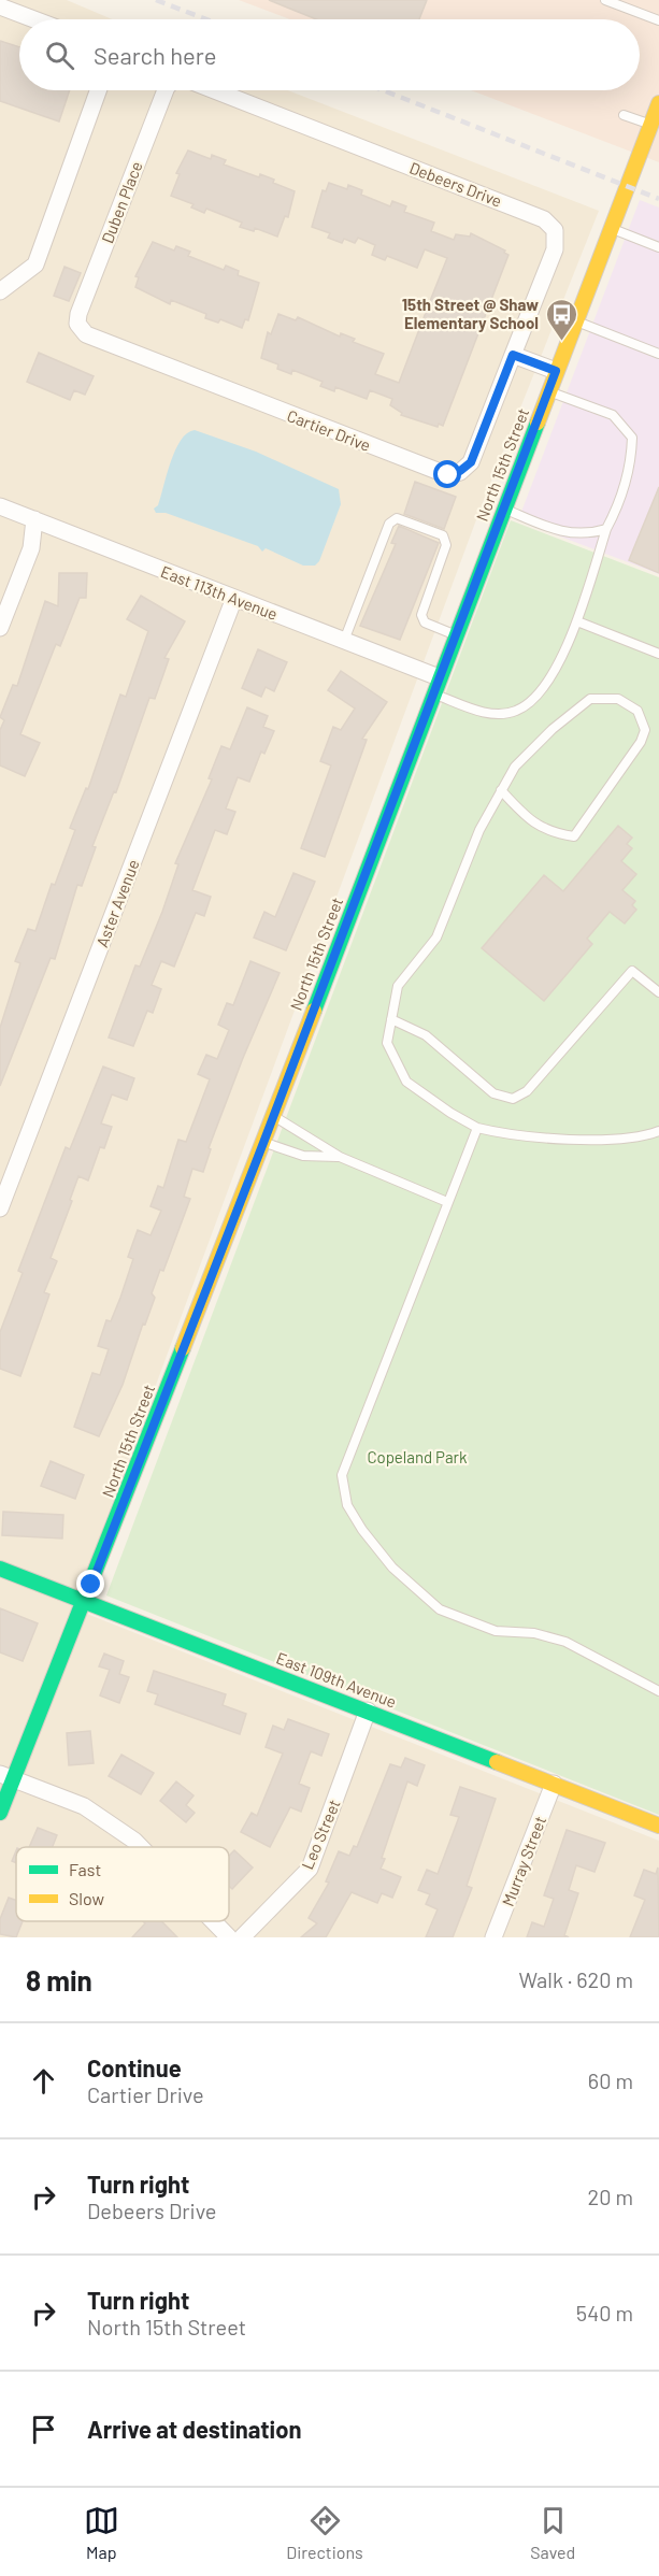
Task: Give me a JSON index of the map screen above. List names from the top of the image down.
{
  "streets": {
    "street": [
      "Debeers Drive",
      "Duben Place",
      "Cartier Drive",
      "North 15th Street",
      "East 113th Avenue",
      "Aster Avenue",
      "East 109th Avenue",
      "Leo Street",
      "Murray Street"
    ]
  },
  "crossings": [
    ["Debeers Drive", "Cartier Drive"],
    ["Duben Place", "Cartier Drive"],
    ["North 15th Street", "East 113th Avenue"],
    ["North 15th Street", "East 109th Avenue"],
    ["East 113th Avenue", "Aster Avenue"],
    ["East 109th Avenue", "Leo Street"],
    ["East 109th Avenue", "Murray Street"]
  ],
  "parks": ["Copeland Park"],
  "places": {
    "bus stop": ["15th Street @ Shaw Elementary School"]
  },
  "legend": ["Fast", "Slow"],
  "page": {
    "search": "Search here",
    "heading": ["8 min", "Walk · 620 m"],
    "list": [
      ["Continue", "Cartier Drive", "60 m"],
      ["Turn right", "Debeers Drive", "20 m"],
      ["Turn right", "North 15th Street", "540 m"],
      "Arrive at destination"
    ],
    "nav": ["Map", "Directions", "Saved"]
  }
}
